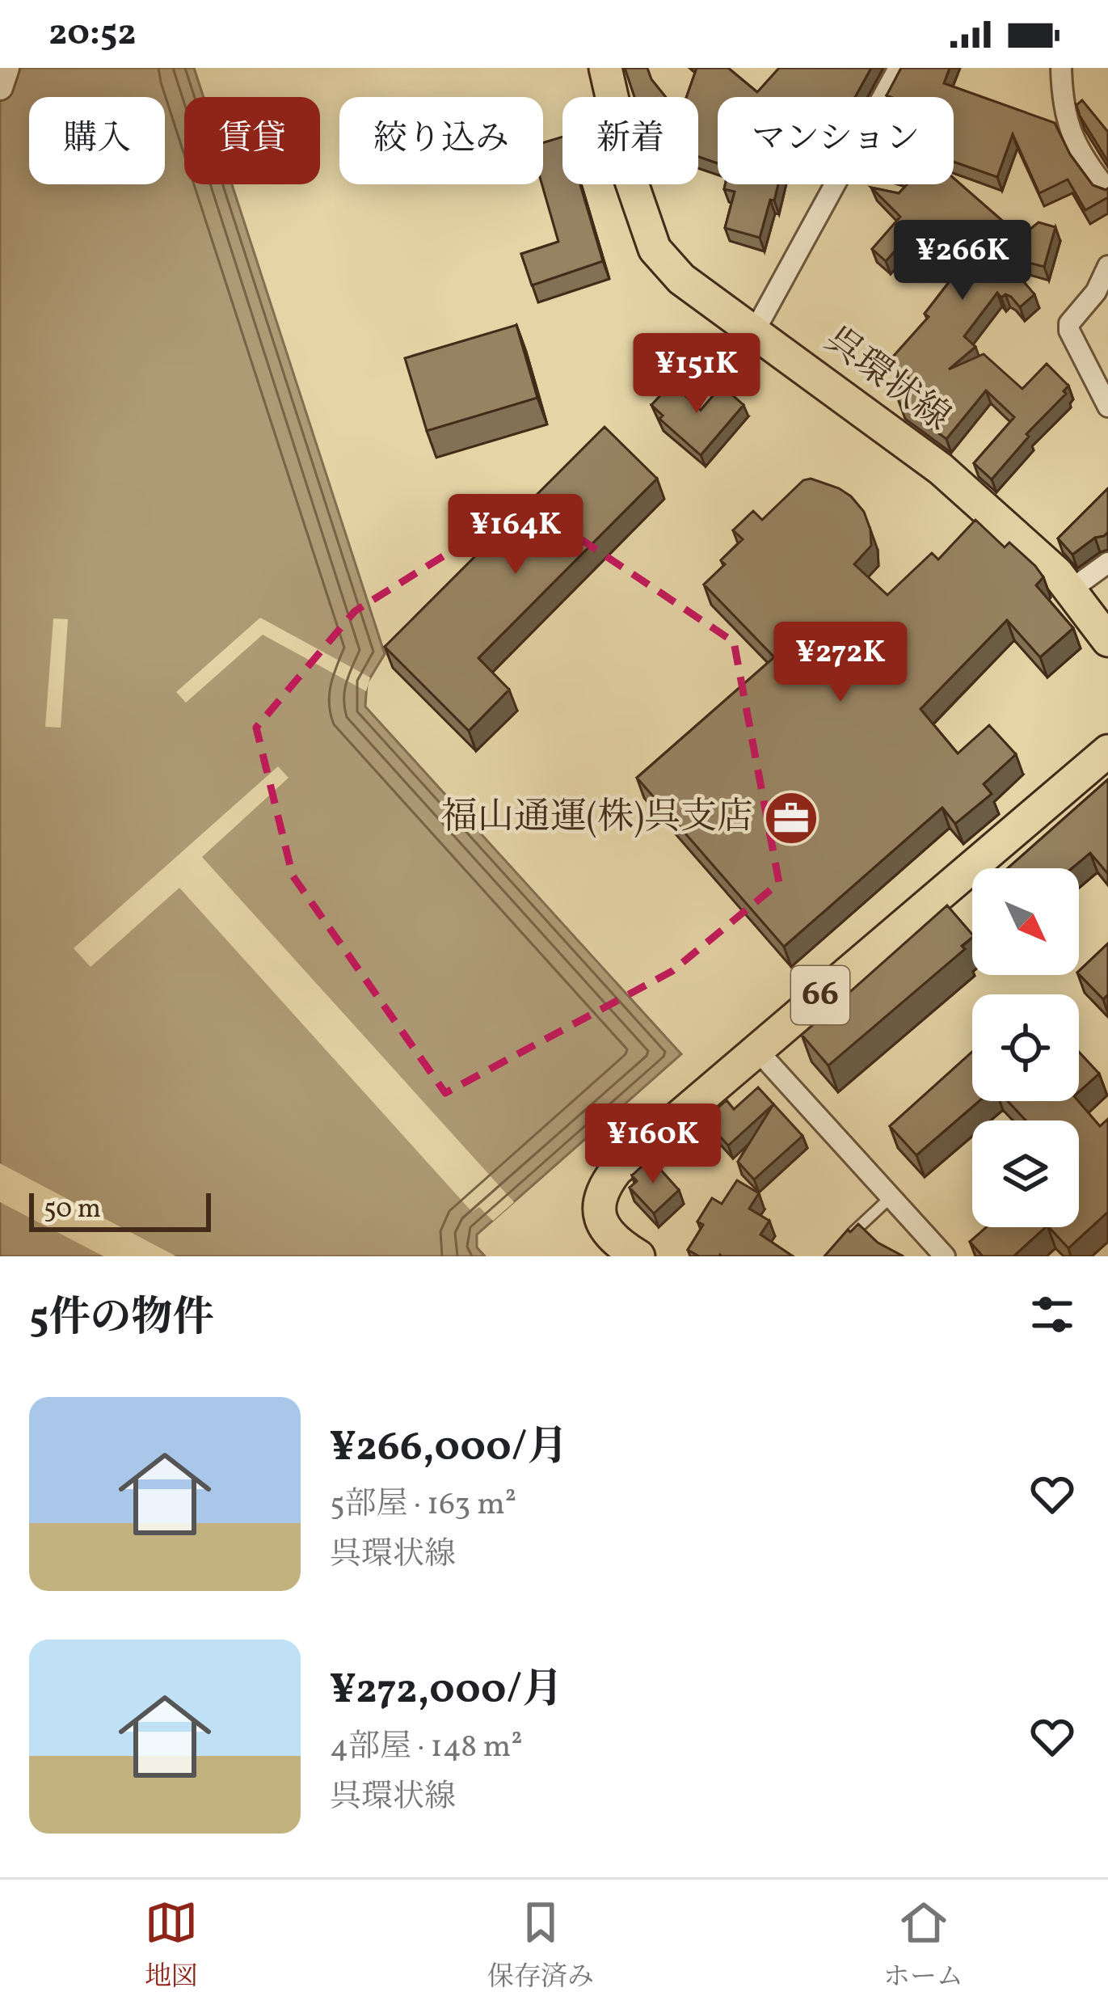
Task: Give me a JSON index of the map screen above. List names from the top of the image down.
{
  "streets": {
    "main road": ["呉環状線", "66"]
  },
  "places": {
    "office": ["福山通運(株)呉支店"]
  },
  "scale_bar": "50 m",
  "north": "bottom right",
  "page": {
    "status": "20:52",
    "chip": [
      "購入",
      "賃貸",
      "絞り込み",
      "新着",
      "マンション"
    ],
    "price": [
      "¥266K",
      "¥151K",
      "¥164K",
      "¥272K",
      "¥160K"
    ],
    "scale": "50 m",
    "heading": "5件の物件",
    "list": [
      {
        "name": "¥266,000/月",
        "note": "5部屋 · 163 m² · 呉環状線"
      },
      {
        "name": "¥272,000/月",
        "note": "4部屋 · 148 m² · 呉環状線"
      }
    ],
    "tabs": ["地図", "保存済み", "ホーム"]
  }
}
